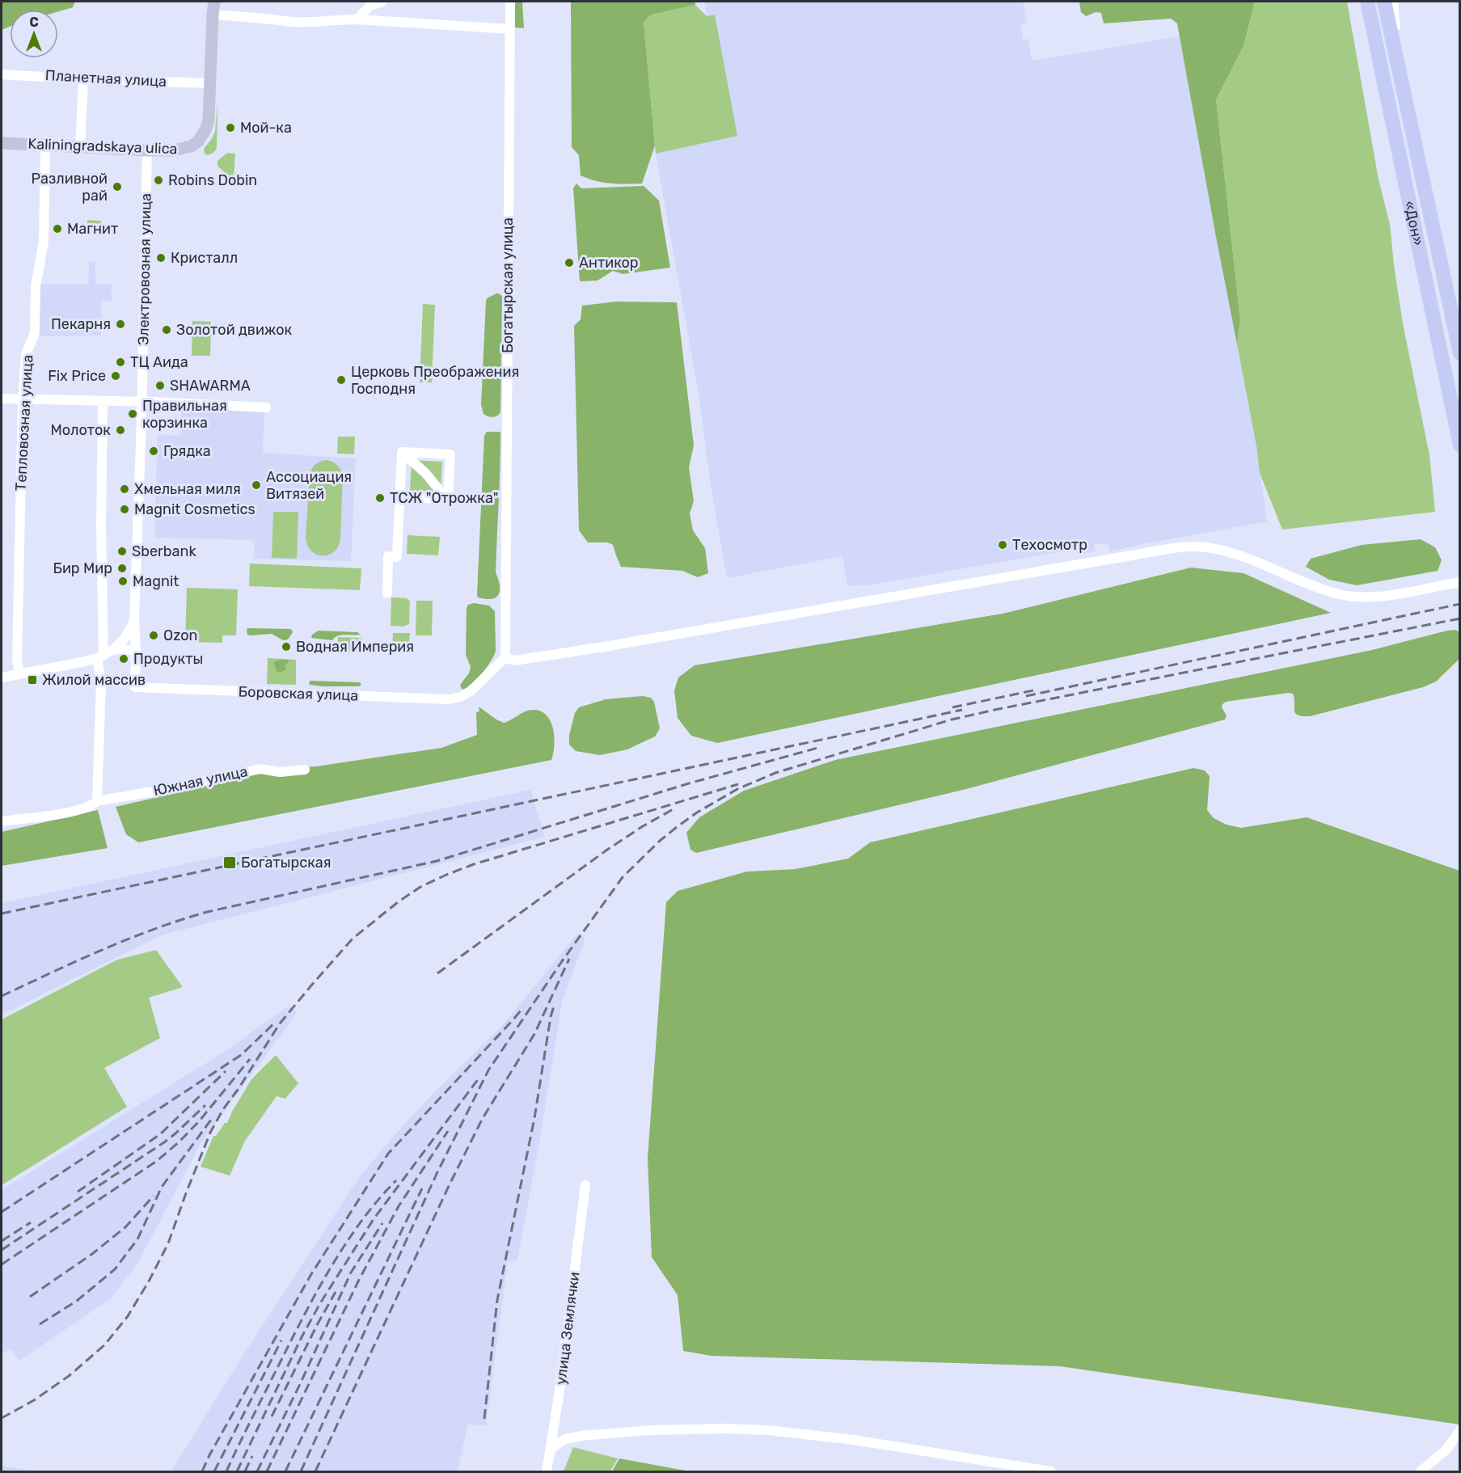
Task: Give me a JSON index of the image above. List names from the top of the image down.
{
  "streets": {
    "highway": ["«Дон»"],
    "main road": ["Kaliningradskaya ulica"],
    "street": [
      "Планетная улица",
      "Электровозная улица",
      "Богатырская улица",
      "Тепловозная улица",
      "Боровская улица",
      "Южная улица",
      "улица Землячки"
    ]
  },
  "crossings": [
    ["Планетная улица", "Kaliningradskaya ulica"],
    ["Kaliningradskaya ulica", "Электровозная улица"],
    ["Kaliningradskaya ulica", "Тепловозная улица"],
    ["Электровозная улица", "Боровская улица"],
    ["Богатырская улица", "Боровская улица"]
  ],
  "places": {
    "other": [
      "Мой-ка",
      "Robins Dobin",
      "Разливной рай",
      "Магнит",
      "Кристалл",
      "Антикор",
      "Пекарня",
      "Золотой движок",
      "ТЦ Аида",
      "Fix Price",
      "Церковь Преображения Господня",
      "SHAWARMA",
      "Правильная корзинка",
      "Молоток",
      "Грядка",
      "Ассоциация Витязей",
      "Хмельная миля",
      "ТСЖ \"Отрожка\"",
      "Magnit Cosmetics",
      "Техосмотр",
      "Sberbank",
      "Бир Мир",
      "Magnit",
      "Ozon",
      "Водная Империя",
      "Продукты"
    ],
    "transit": ["Жилой массив", "Богатырская"]
  },
  "north": "top"
}
